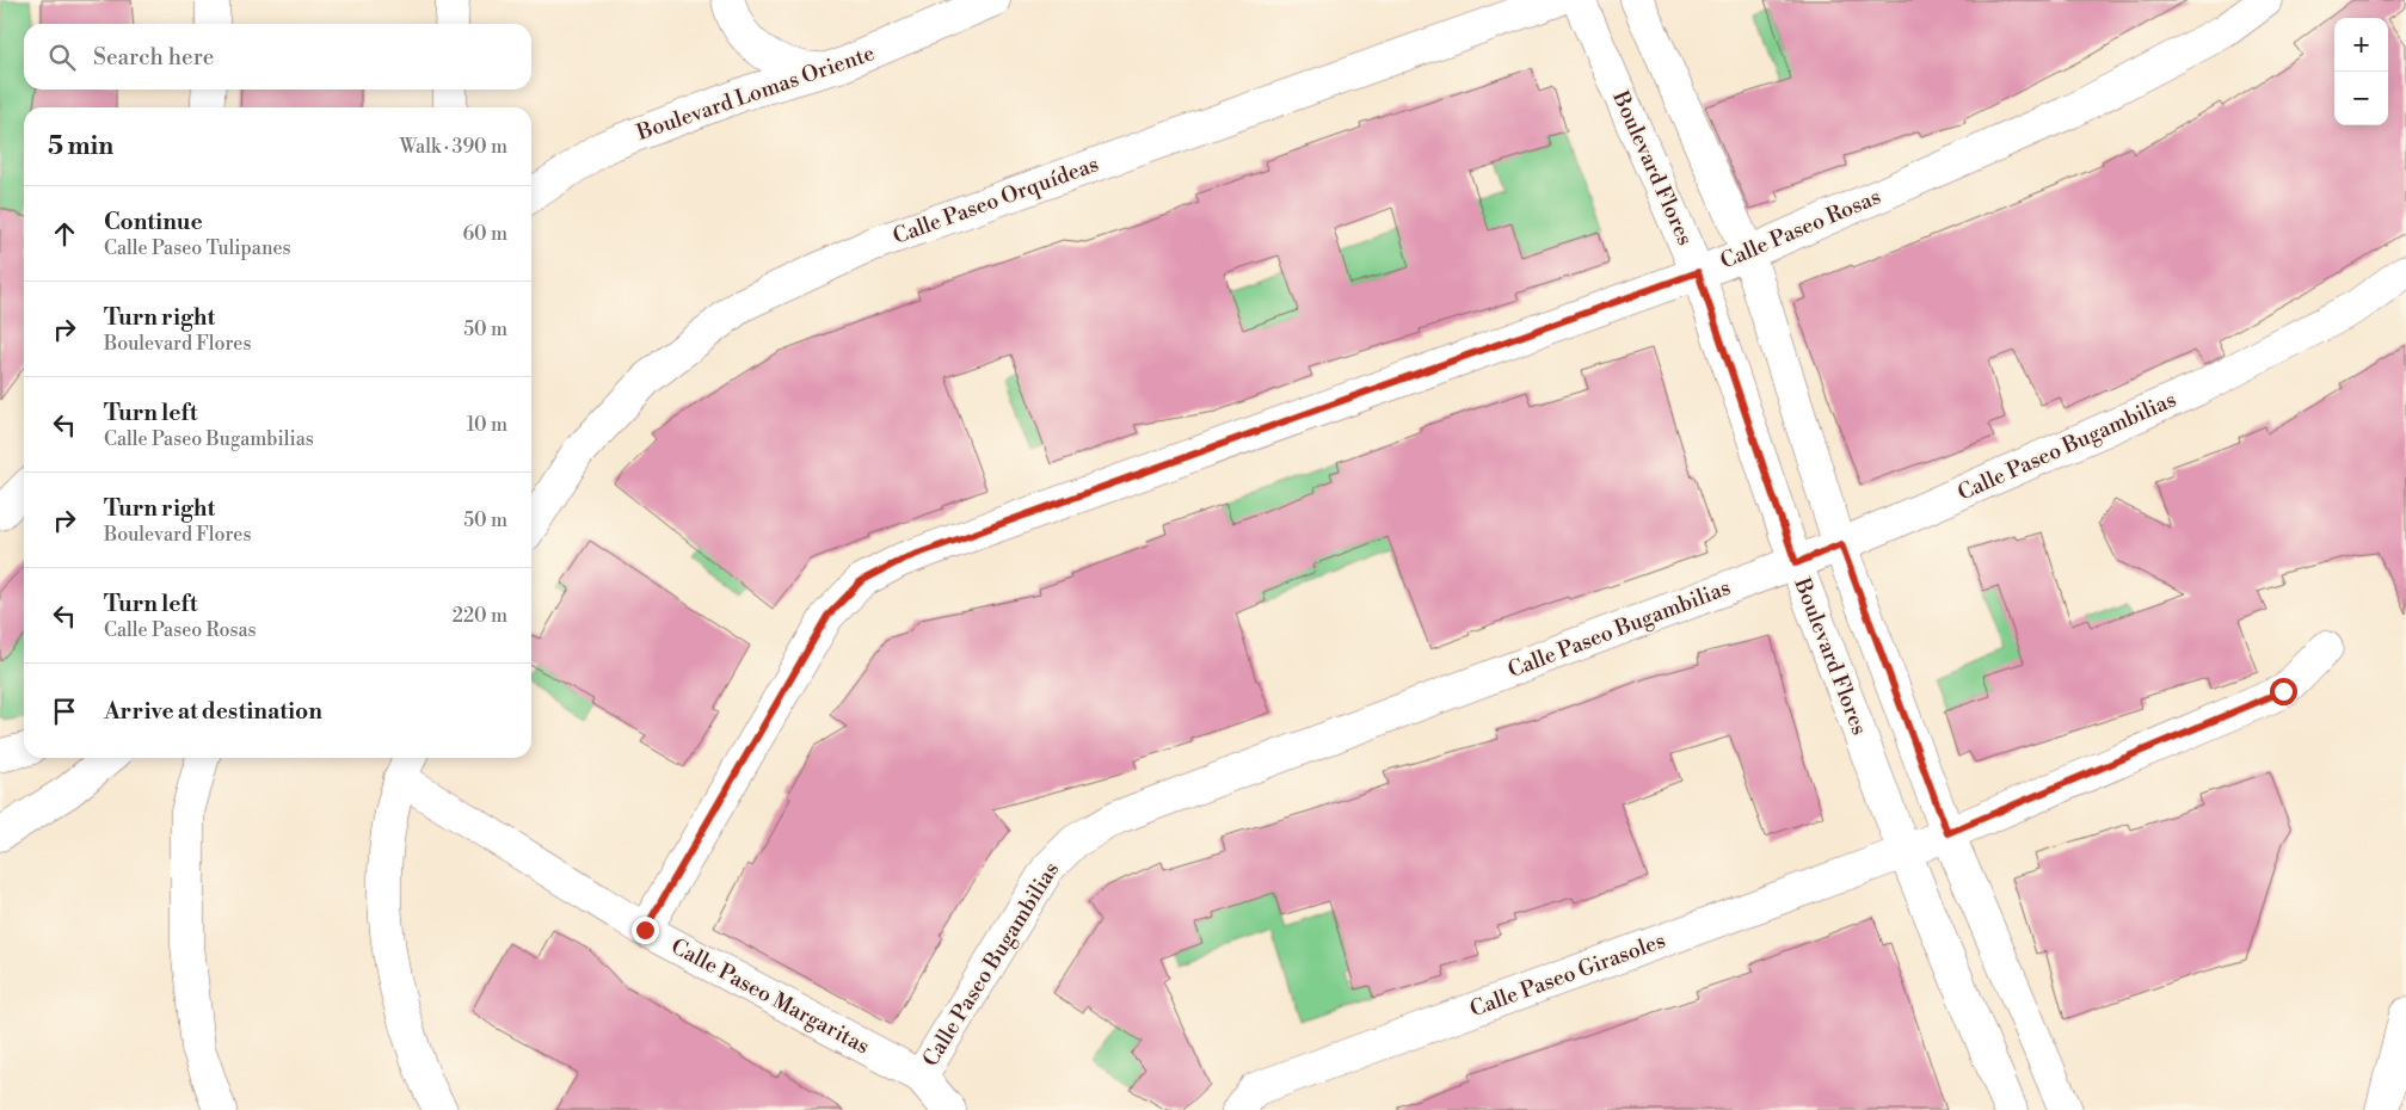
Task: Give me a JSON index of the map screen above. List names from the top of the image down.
{
  "streets": {
    "street": [
      "Boulevard Lomas Oriente",
      "Boulevard Flores",
      "Calle Paseo Orquídeas",
      "Calle Paseo Rosas",
      "Calle Paseo Bugambilias",
      "Calle Paseo Girasoles",
      "Calle Paseo Margaritas"
    ]
  },
  "crossings": [
    ["Boulevard Flores", "Calle Paseo Rosas"],
    ["Boulevard Flores", "Calle Paseo Bugambilias"],
    ["Boulevard Flores", "Calle Paseo Girasoles"],
    ["Calle Paseo Rosas", "Calle Paseo Margaritas"],
    ["Calle Paseo Bugambilias", "Calle Paseo Margaritas"]
  ],
  "page": {
    "map_buttons": ["+", "−"],
    "search": "Search here",
    "heading": ["5 min", "Walk · 390 m"],
    "list": [
      ["Continue", "Calle Paseo Tulipanes", "60 m"],
      ["Turn right", "Boulevard Flores", "50 m"],
      ["Turn left", "Calle Paseo Bugambilias", "10 m"],
      ["Turn right", "Boulevard Flores", "50 m"],
      ["Turn left", "Calle Paseo Rosas", "220 m"],
      "Arrive at destination"
    ]
  }
}
